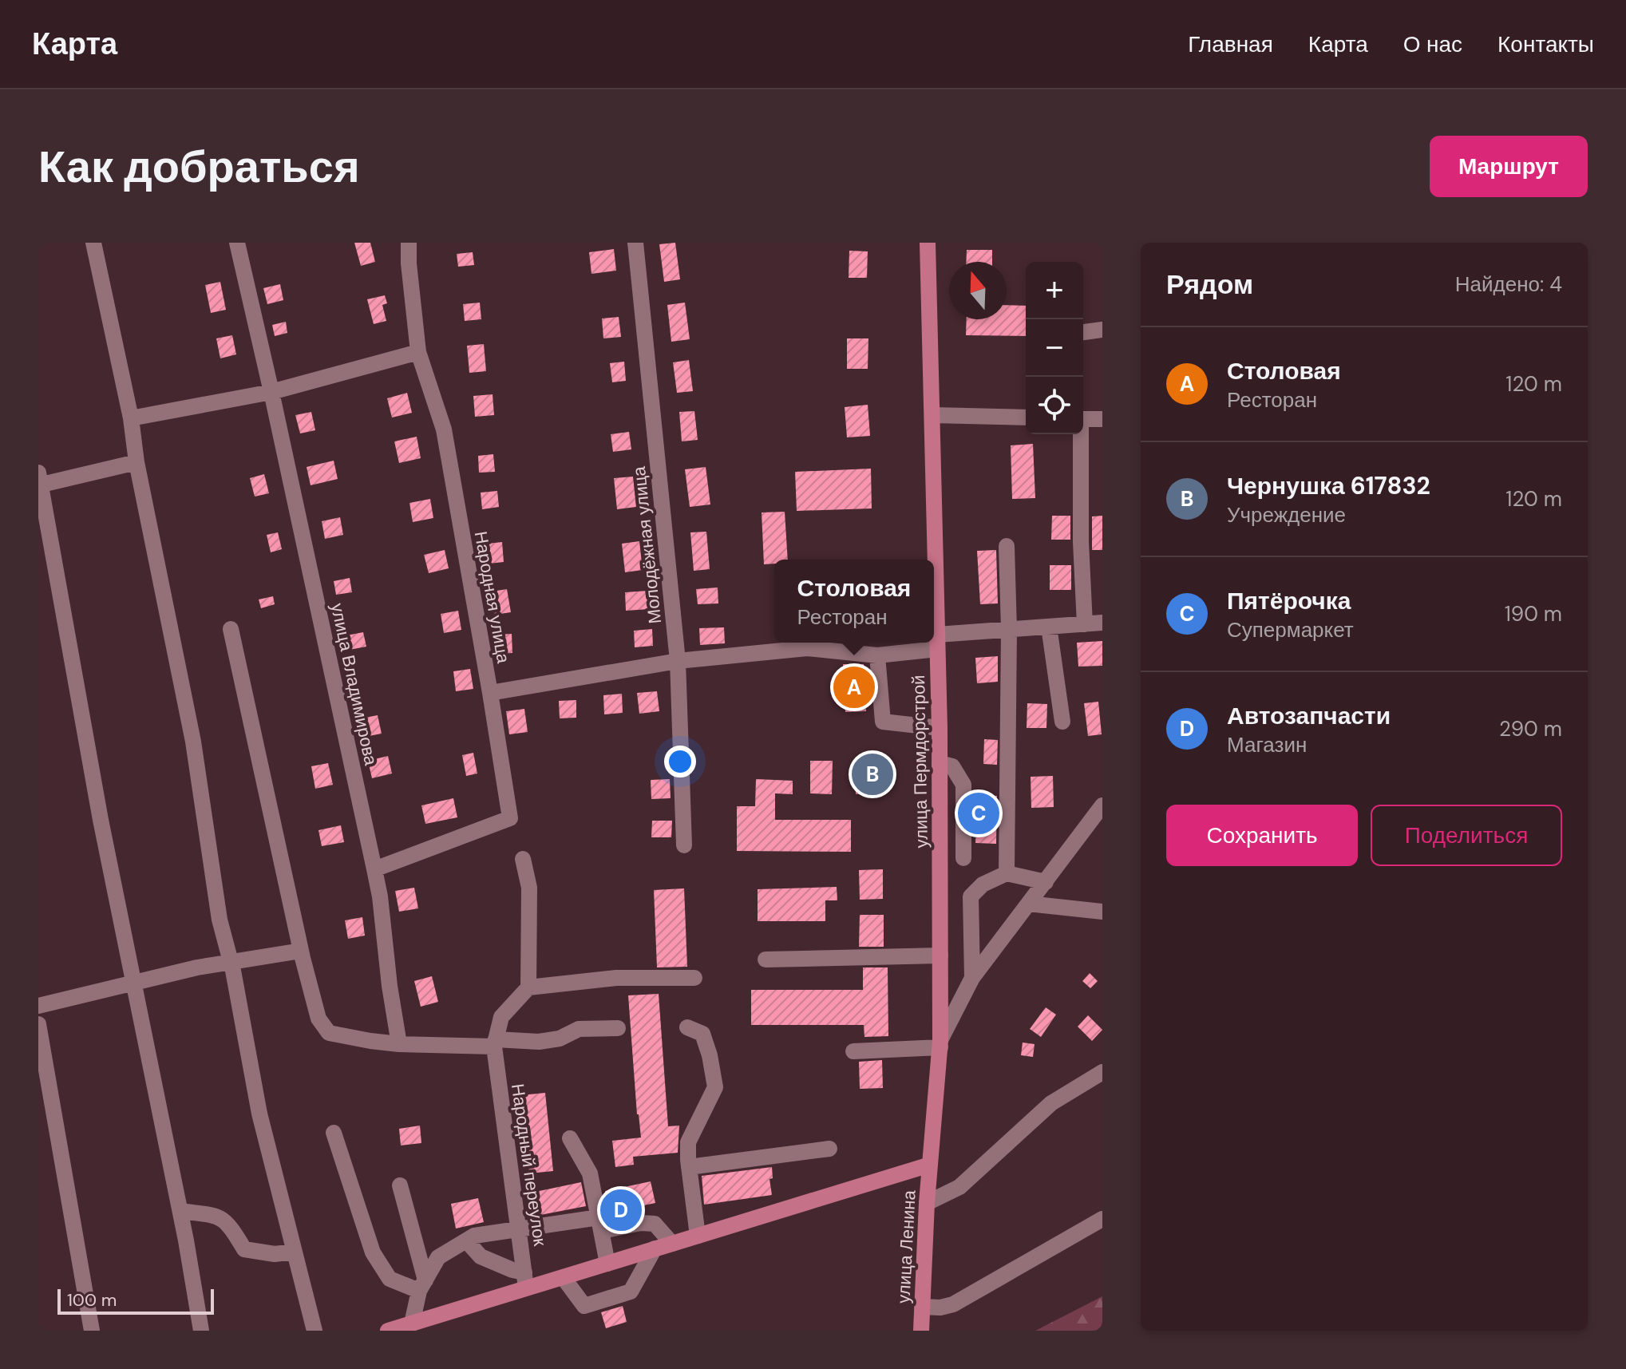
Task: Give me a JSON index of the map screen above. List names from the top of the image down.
{
  "streets": {
    "main road": ["улица Пермдорстрой", "улица Ленина"],
    "street": [
      "Молодёжная улица",
      "Народная улица",
      "улица Владимирова",
      "Народный переулок"
    ]
  },
  "crossings": [
    ["Народная улица", "улица Владимирова"],
    ["улица Пермдорстрой", "улица Ленина"]
  ],
  "scale_bar": "100 m",
  "north": "top",
  "page": {
    "header": "Карта",
    "nav": [
      "Главная",
      "Карта",
      "О нас",
      "Контакты"
    ],
    "buttons": [
      "Маршрут",
      ["Сохранить", "Поделиться"]
    ],
    "title": "Как добраться",
    "heading": ["Рядом", "Найдено: 4"],
    "map_buttons": ["+", "−"],
    "list": [
      {
        "mark": "A",
        "name": "Столовая",
        "note": "Ресторан",
        "value": "120 m"
      },
      {
        "mark": "B",
        "name": "Чернушка 617832",
        "note": "Учреждение",
        "value": "120 m"
      },
      {
        "mark": "C",
        "name": "Пятёрочка",
        "note": "Супермаркет",
        "value": "190 m"
      },
      {
        "mark": "D",
        "name": "Автозапчасти",
        "note": "Магазин",
        "value": "290 m"
      }
    ],
    "popup": ["Столовая", "Ресторан"],
    "pins": [
      "A",
      "B",
      "C",
      "D"
    ],
    "scale": "100 m"
  }
}
